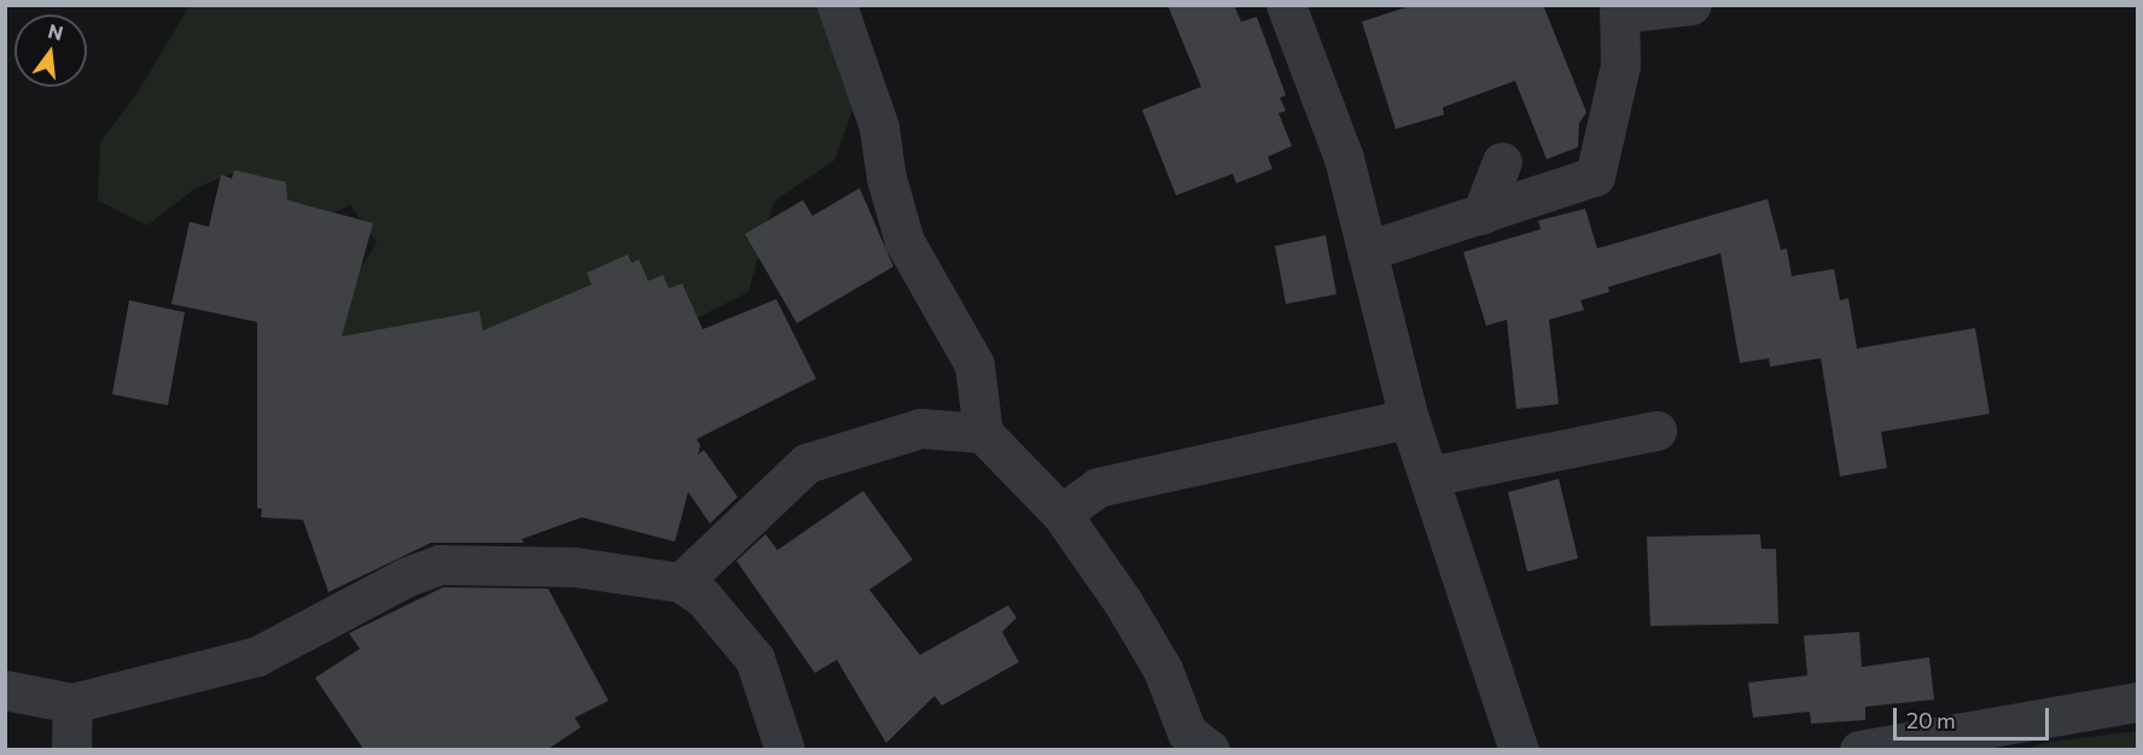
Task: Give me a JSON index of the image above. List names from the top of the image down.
{
  "scale_bar": "20 m",
  "north": "top"
}
